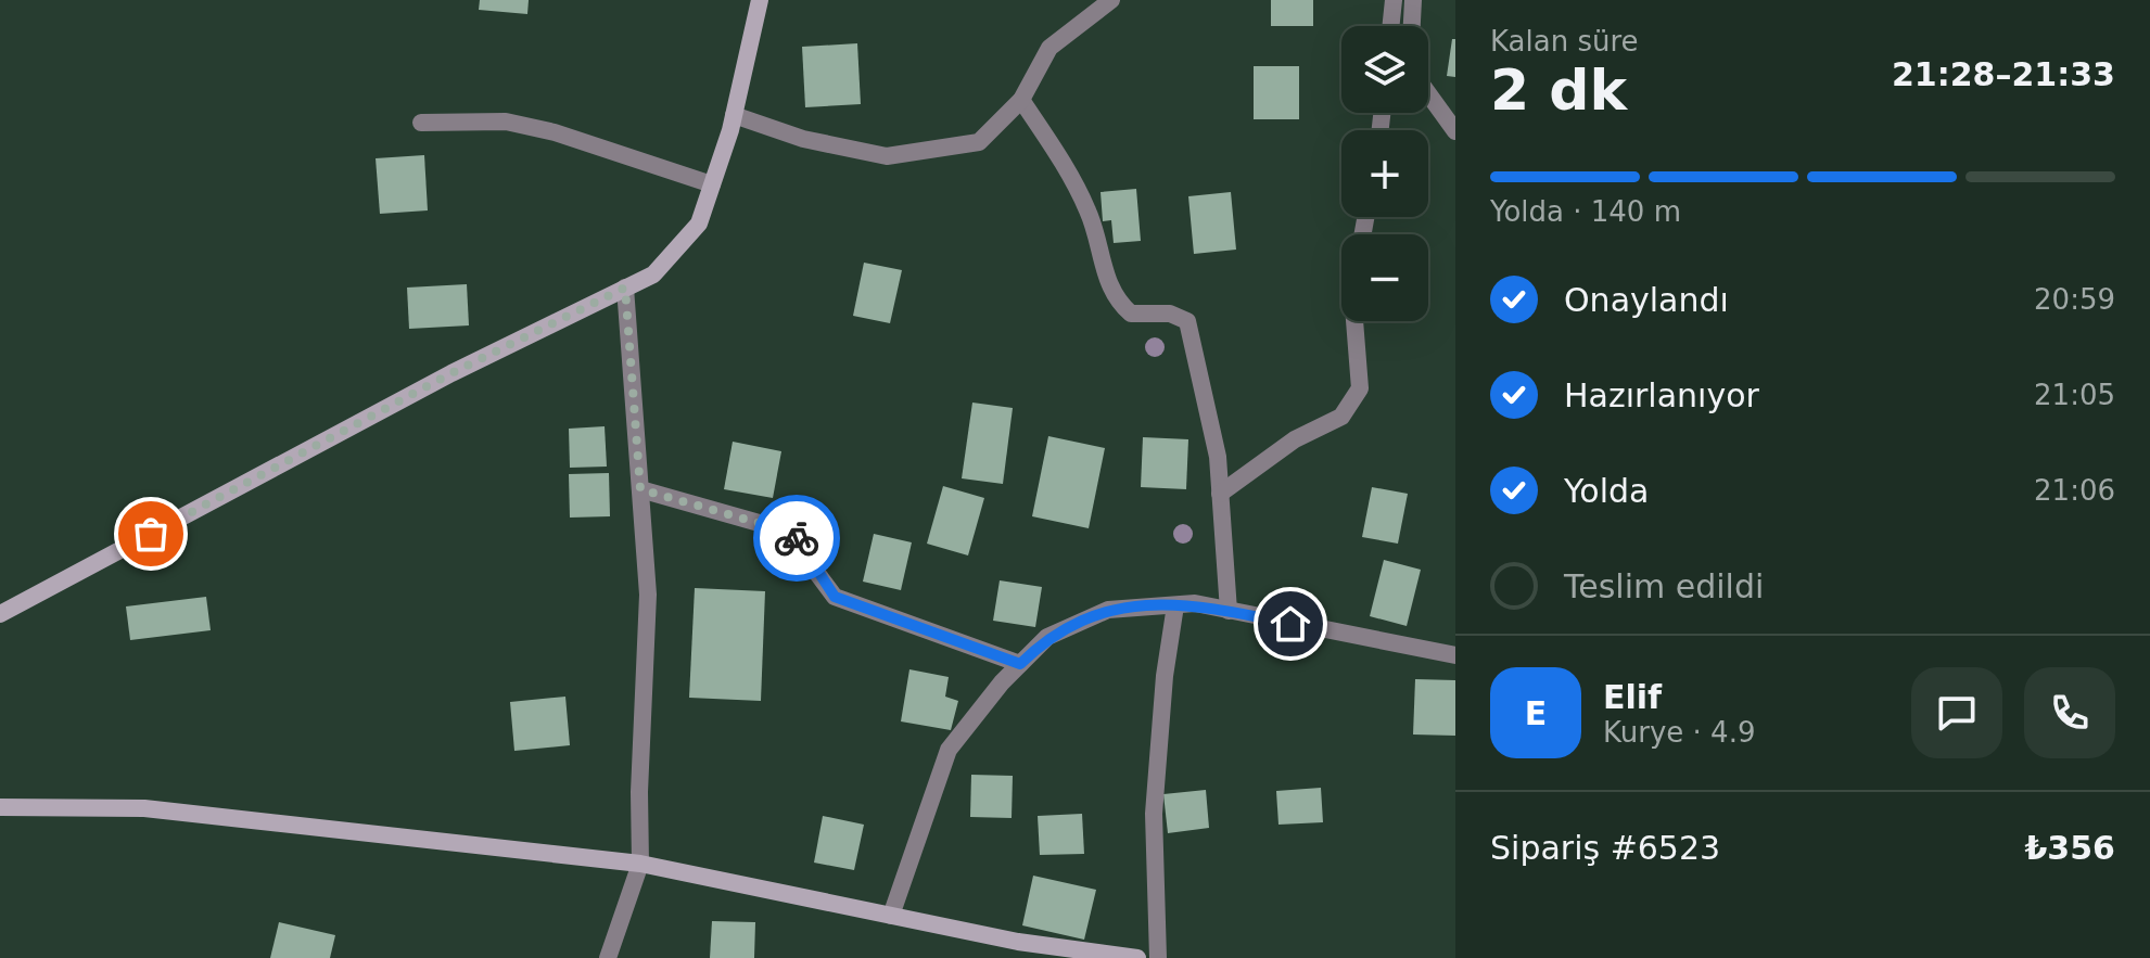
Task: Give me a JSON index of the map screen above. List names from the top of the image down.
{
  "page": {
    "heading": ["2 dk", "Kalan süre", "21:28–21:33"],
    "panel": [
      "Elif",
      "Kurye · 4.9",
      "Sipariş #6523",
      "₺356"
    ],
    "map_buttons": ["+", "−"],
    "bar": "Yolda · 140 m",
    "list": [
      ["Onaylandı", "20:59"],
      ["Hazırlanıyor", "21:05"],
      ["Yolda", "21:06"],
      "Teslim edildi"
    ],
    "round": "E"
  }
}
